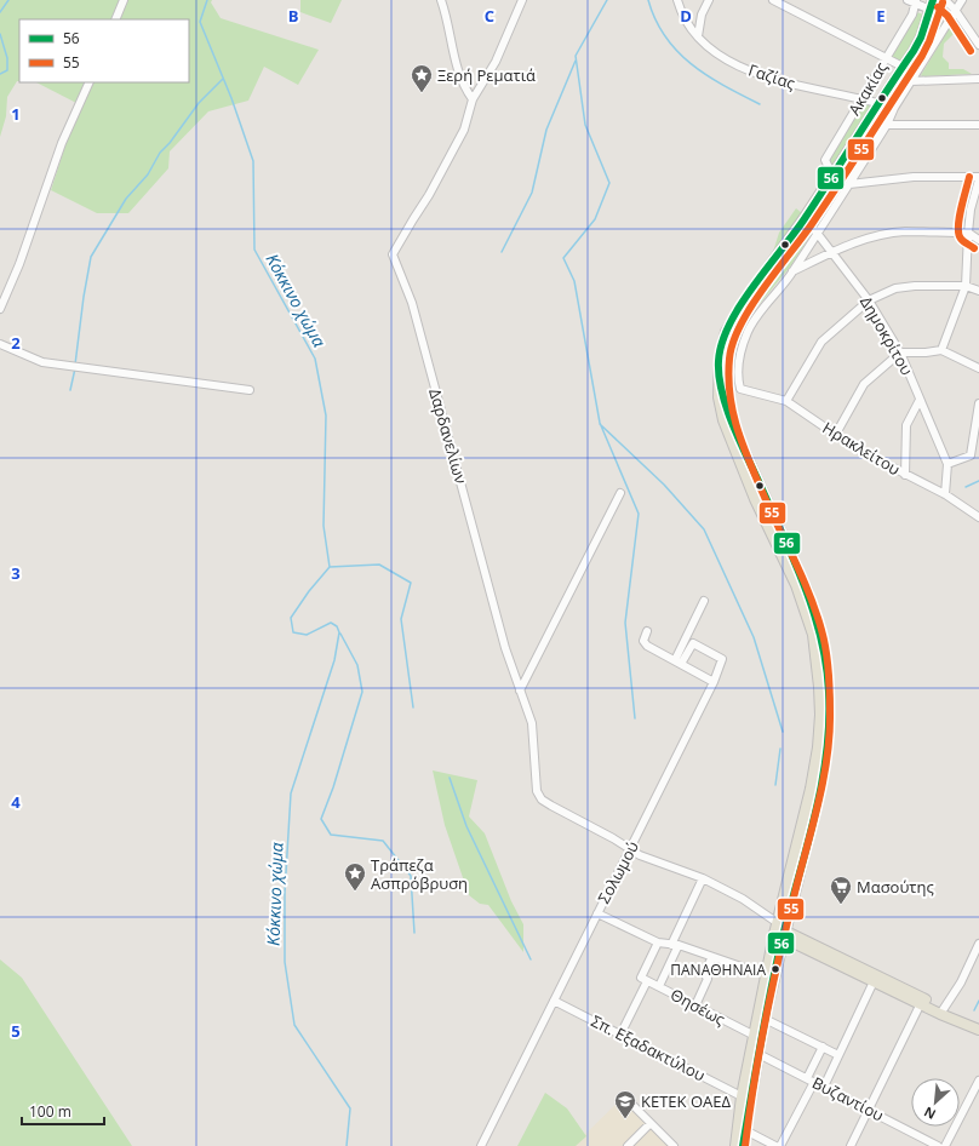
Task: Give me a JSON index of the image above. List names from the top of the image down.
{
  "streets": {
    "street": [
      "Γαζίας",
      "Ακακίας",
      "Δημοκρίτου",
      "Δαρδανελίων",
      "Ηρακλείτου",
      "Σολωμού",
      "Θησέως",
      "Σπ. Εξαδακτύλου",
      "Βυζαντίου"
    ]
  },
  "crossings": [
    ["Γαζίας", "Ακακίας"],
    ["Δημοκρίτου", "Ηρακλείτου"],
    ["Δαρδανελίων", "Σολωμού"],
    ["Σολωμού", "Σπ. Εξαδακτύλου"]
  ],
  "water": ["Κόκκινο χώμα"],
  "places": {
    "place": ["Ξερή Ρεματιά", "Τράπεζα Ασπρόβρυση"],
    "supermarket": ["Μασούτης"],
    "other": ["ΠΑΝΑΘΗΝΑΙΑ"],
    "school or university": ["ΚΕΤΕΚ ΟΑΕΔ"]
  },
  "lines": ["transit line 56", "transit line 55"],
  "legend": ["56", "55"],
  "scale_bar": "100 m",
  "north": "bottom left",
  "grid": {
    "columns": [
      "B",
      "C",
      "D",
      "E"
    ],
    "rows": [
      "1",
      "2",
      "3",
      "4",
      "5"
    ]
  }
}
